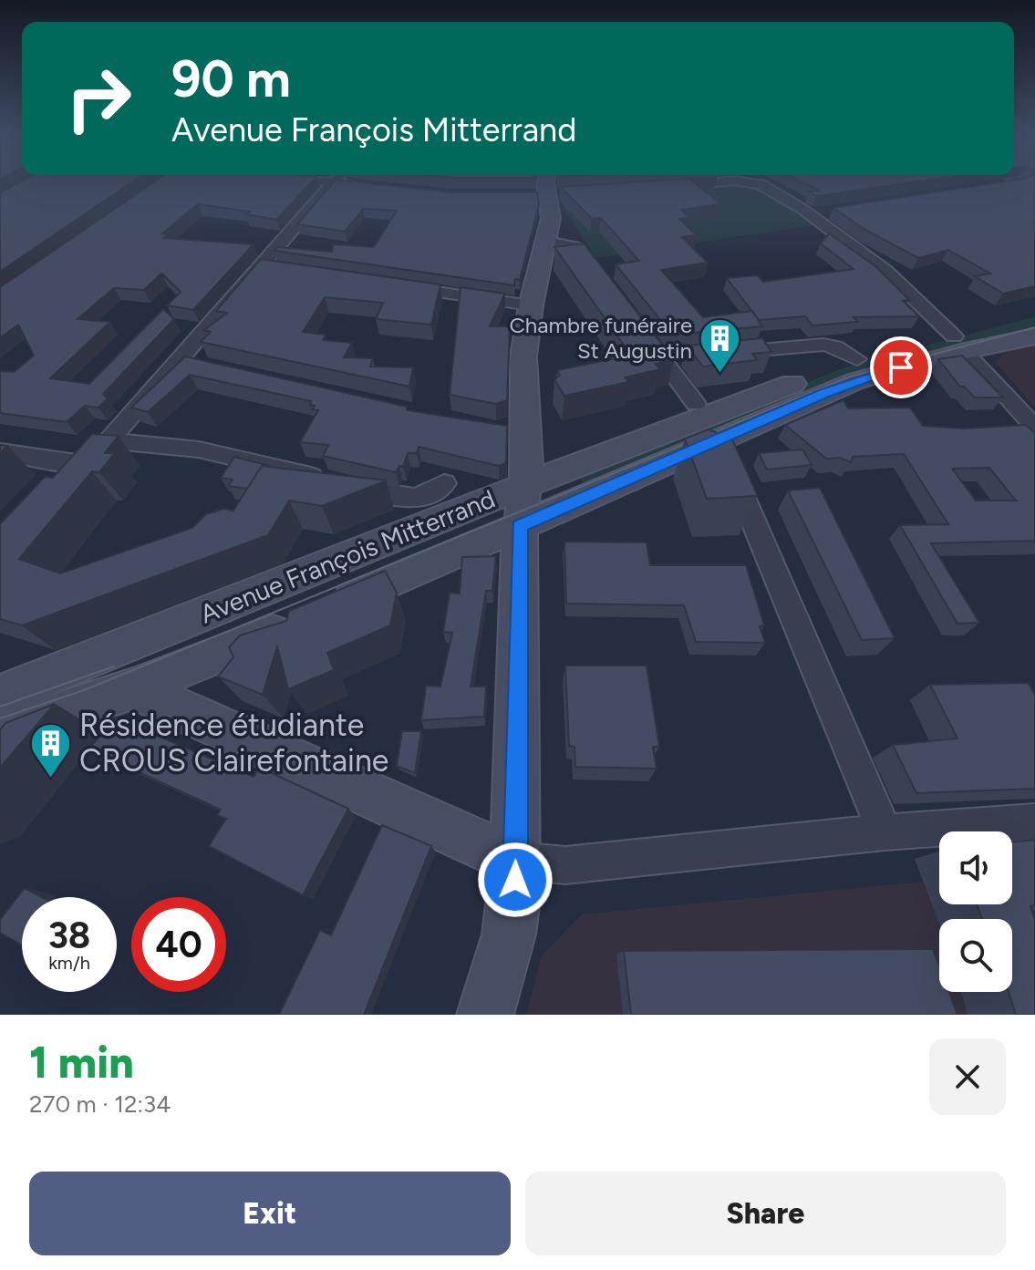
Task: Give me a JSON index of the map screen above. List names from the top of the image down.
{
  "streets": {
    "main road": ["Avenue François Mitterrand"]
  },
  "places": {
    "building": ["Chambre funéraire St Augustin", "Résidence étudiante CROUS Clairefontaine"]
  },
  "page": {
    "turn": ["90 m", "Avenue François Mitterrand"],
    "speed": "38 km/h",
    "limit": "40",
    "heading": ["1 min", "270 m · 12:34"],
    "buttons": ["Exit", "Share"]
  }
}
